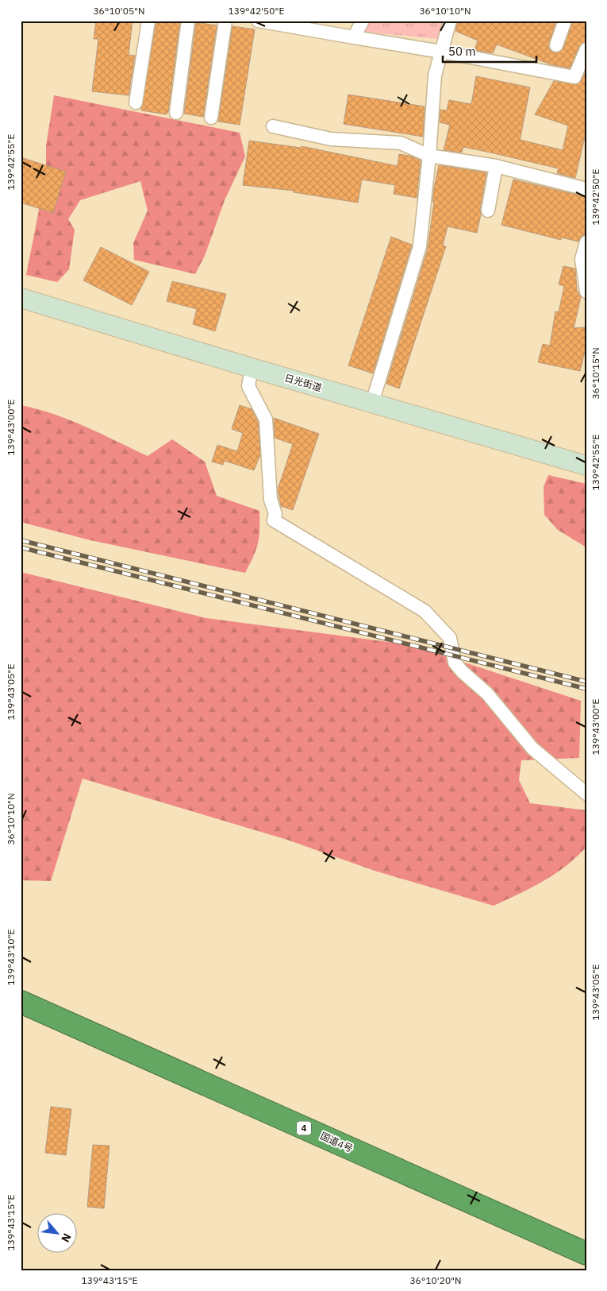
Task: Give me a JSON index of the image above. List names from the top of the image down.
{
  "streets": {
    "highway": ["4", "国道4号"],
    "main road": ["日光街道"]
  },
  "scale_bar": "50 m",
  "north": "bottom right",
  "coordinates": [
    "36°10'05\"N",
    "139°42'50\"E",
    "36°10'10\"N",
    "139°42'55\"E",
    "36°10'15\"N",
    "139°43'00\"E",
    "139°43'05\"E",
    "139°43'10\"E",
    "139°43'15\"E",
    "36°10'20\"N"
  ]
}
